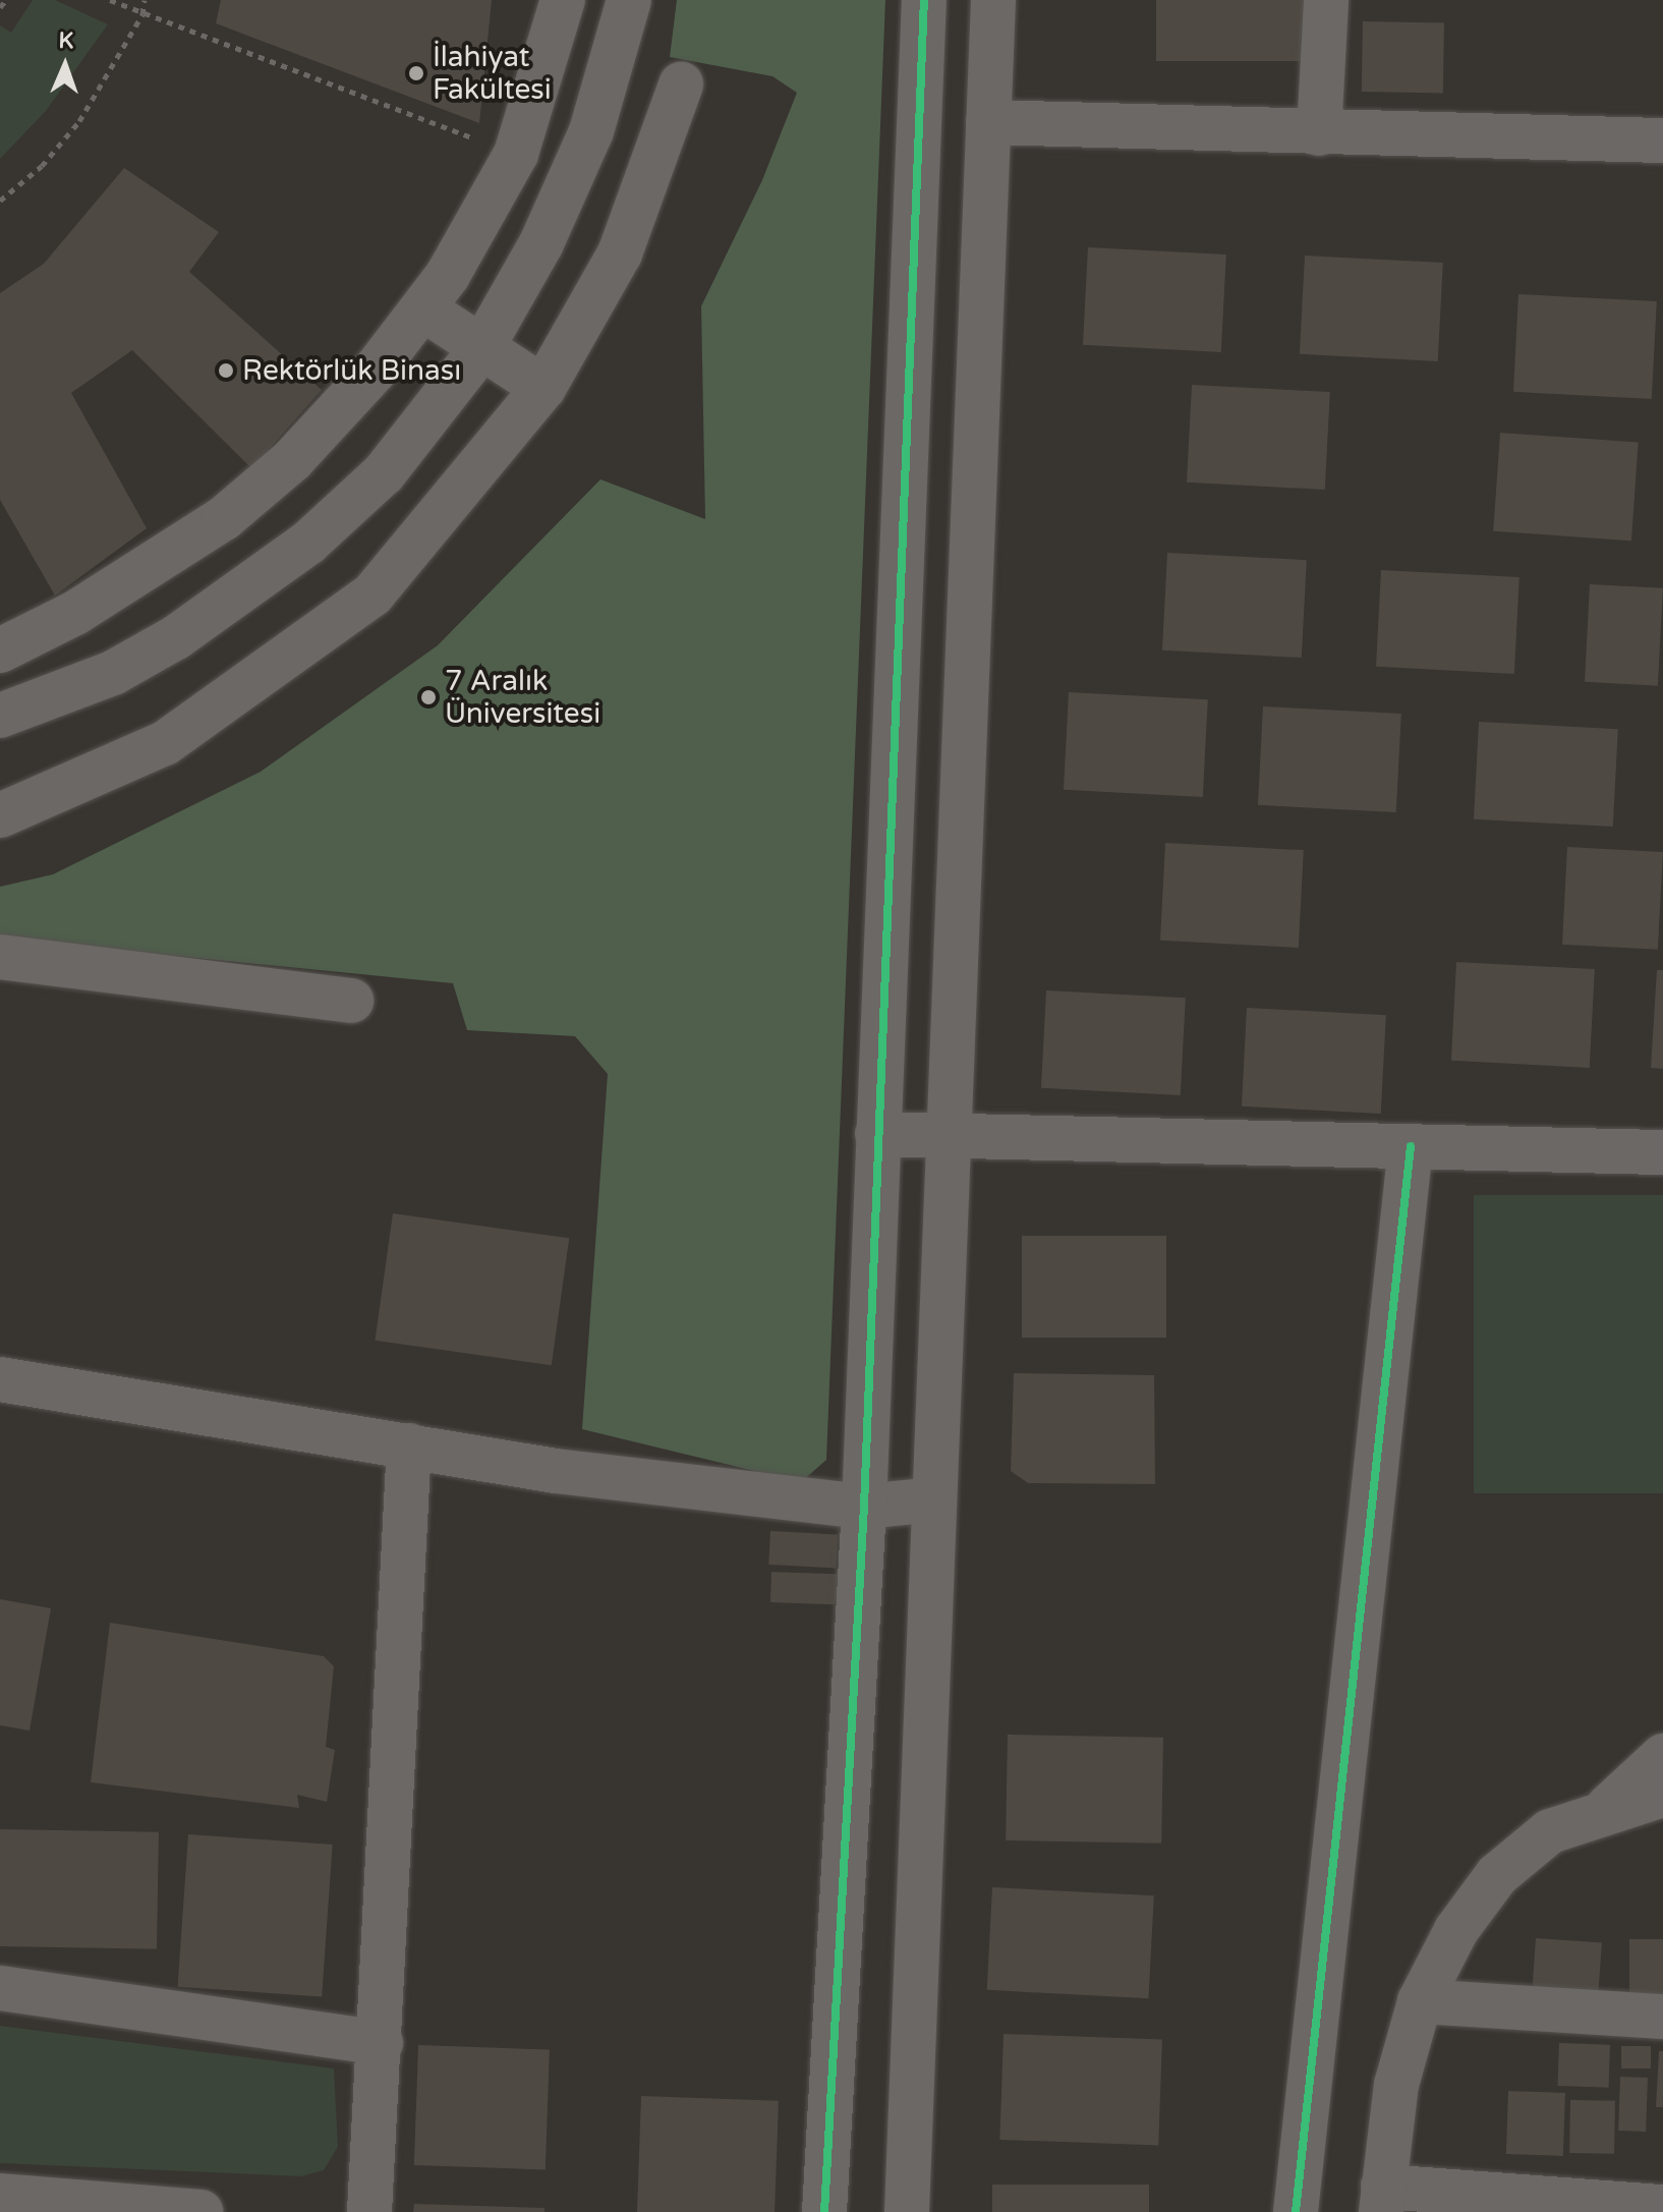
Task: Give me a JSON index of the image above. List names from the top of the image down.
{
  "places": ["İlahiyat Fakültesi", "Rektörlük Binası", "7 Aralık Üniversitesi"],
  "north": "top"
}
